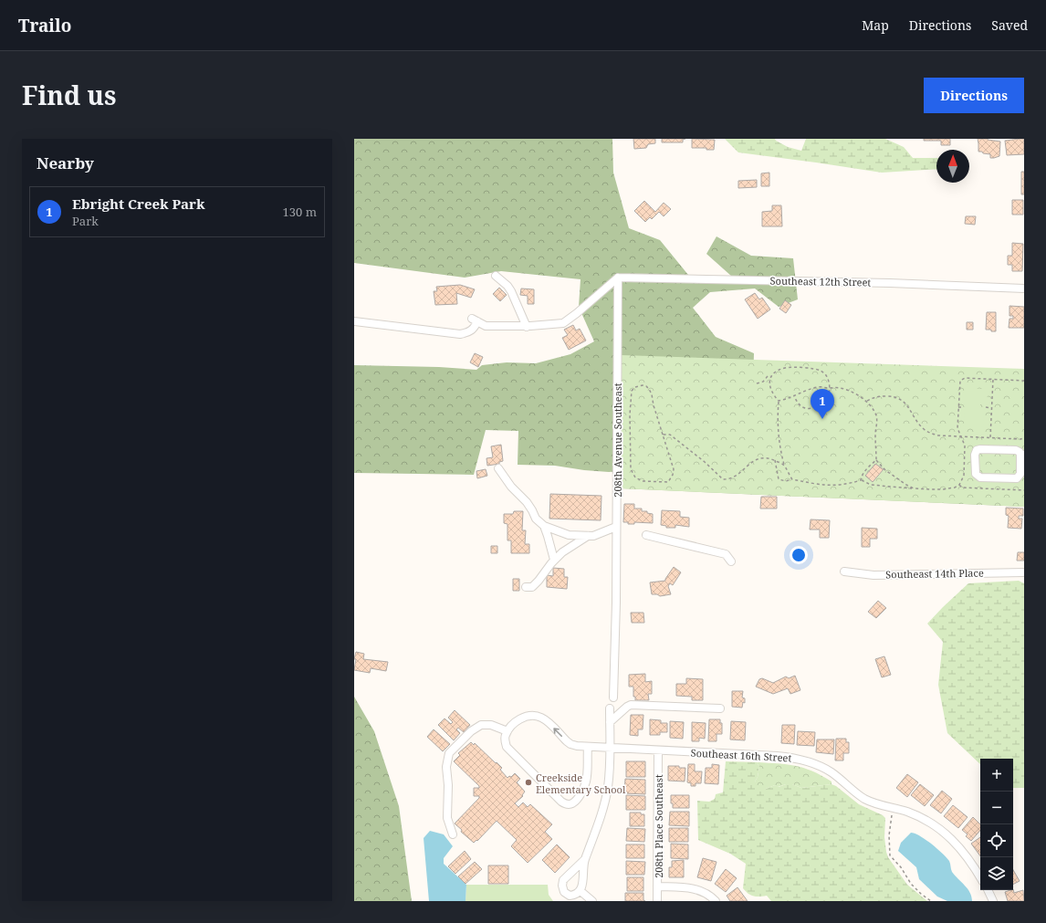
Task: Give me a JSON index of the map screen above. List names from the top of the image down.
{
  "streets": {
    "street": [
      "Southeast 12th Street",
      "208th Avenue Southeast",
      "Southeast 14th Place",
      "Southeast 16th Street",
      "208th Place Southeast"
    ]
  },
  "crossings": [
    ["Southeast 12th Street", "208th Avenue Southeast"],
    ["Southeast 16th Street", "208th Place Southeast"]
  ],
  "places": ["Creekside Elementary School"],
  "north": "top",
  "page": {
    "header": "Trailo",
    "nav": ["Map", "Directions", "Saved"],
    "title": "Find us",
    "buttons": "Directions",
    "heading": "Nearby",
    "list": [
      {
        "mark": "1",
        "name": "Ebright Creek Park",
        "note": "Park",
        "value": "130 m"
      }
    ],
    "pins": "1",
    "map_buttons": ["+", "−"]
  }
}
